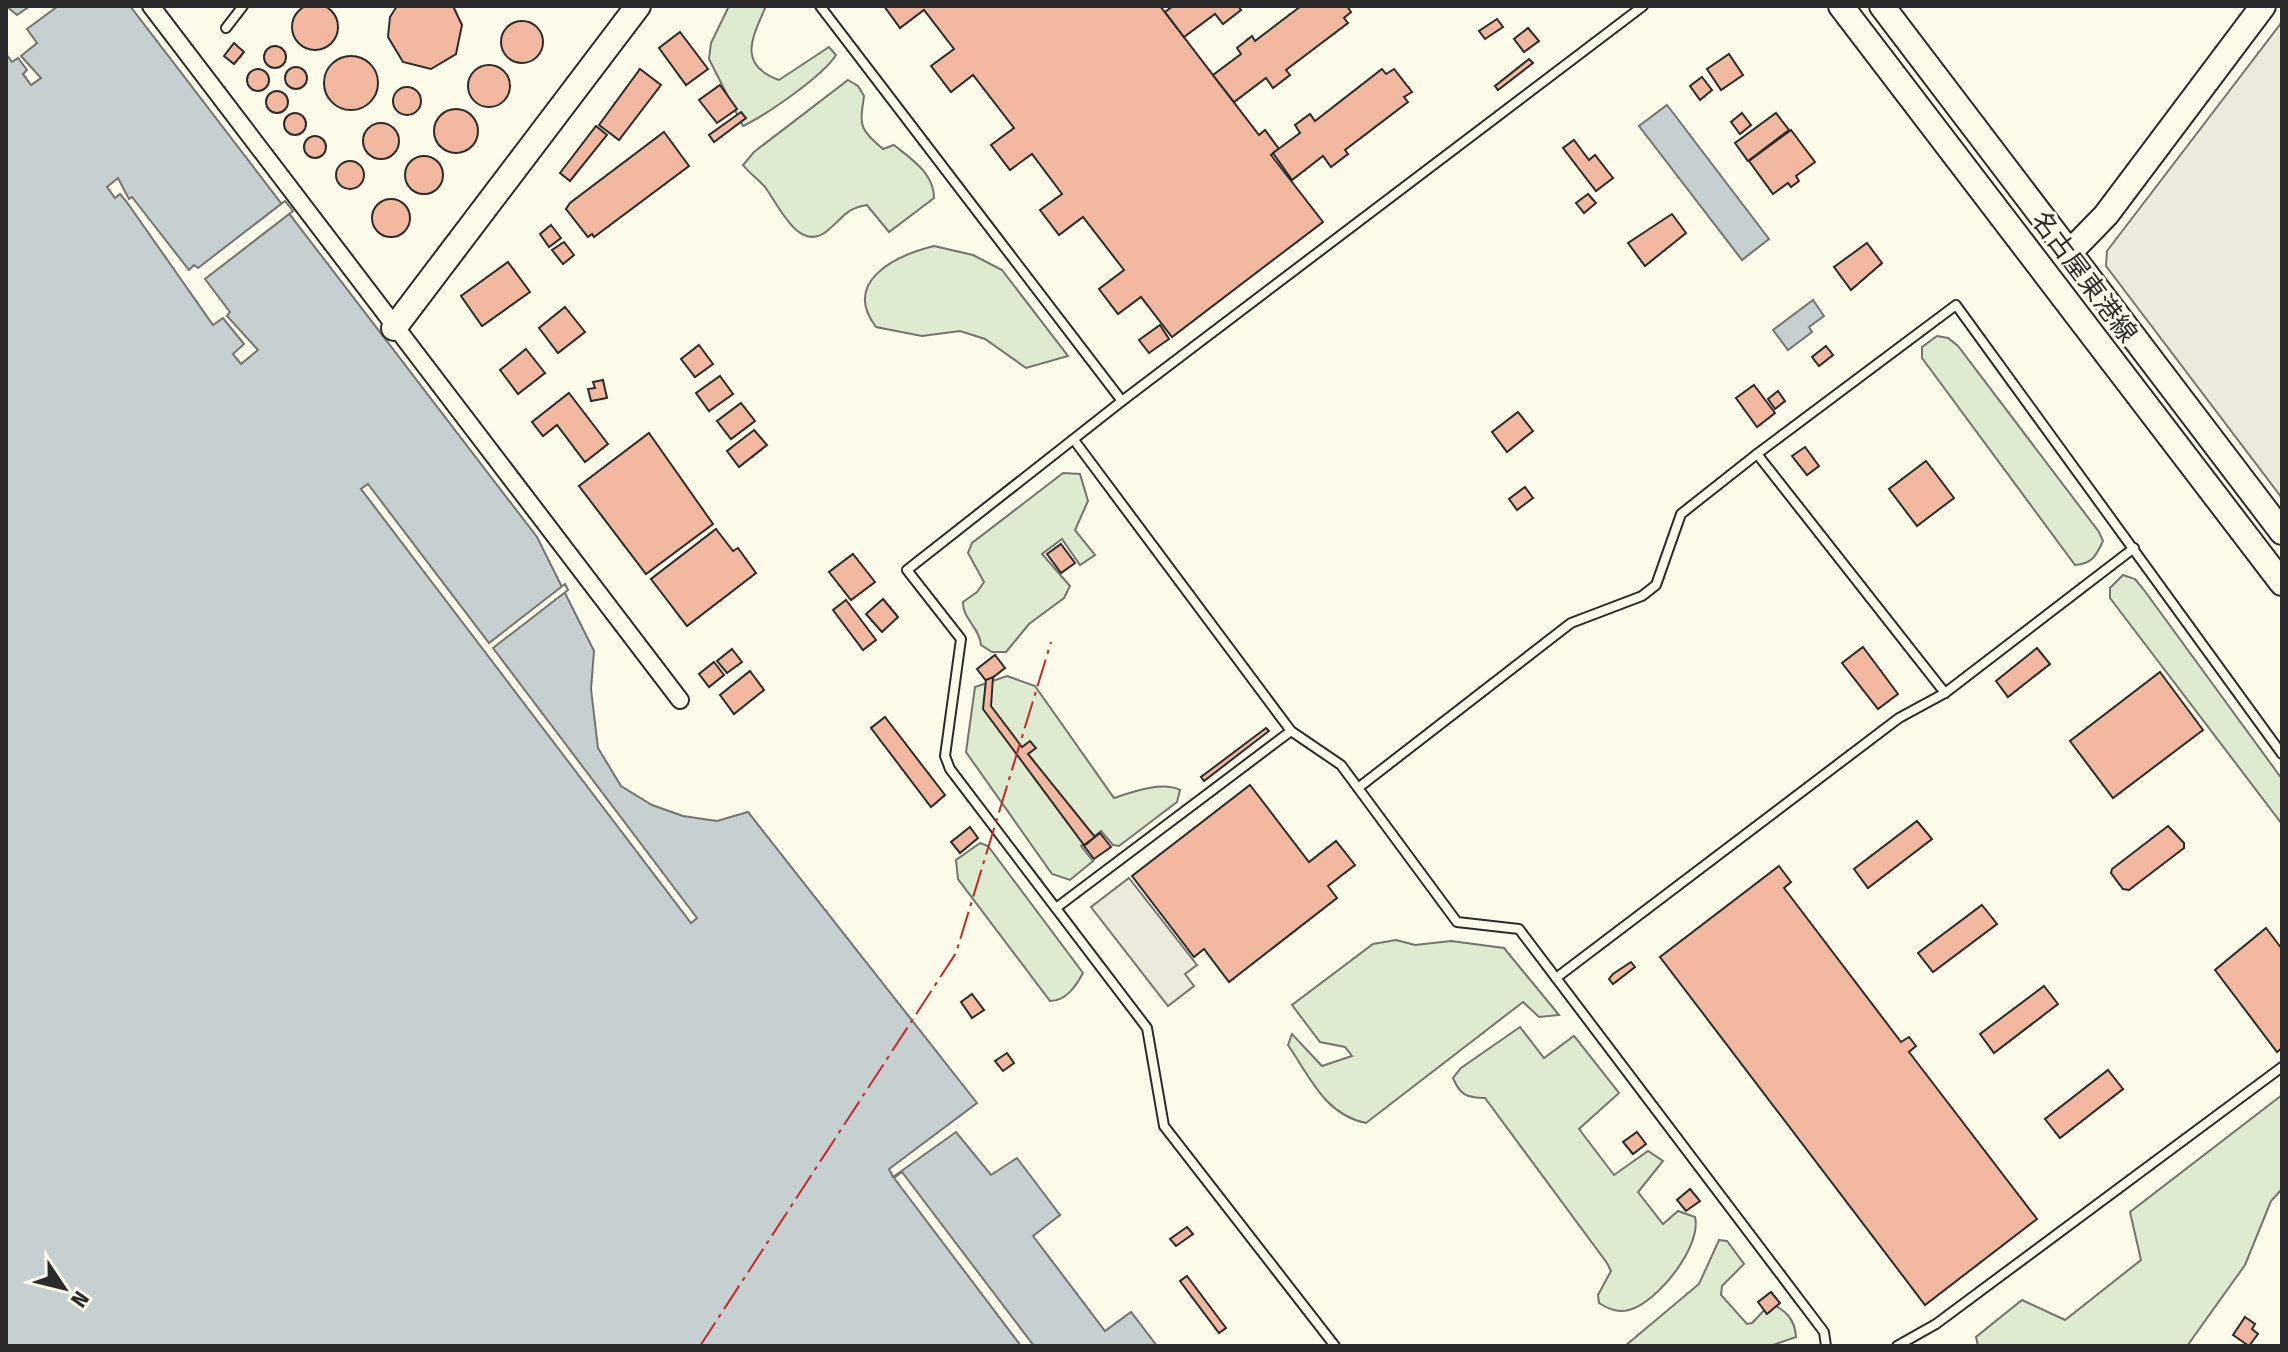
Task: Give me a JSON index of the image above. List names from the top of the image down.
{
  "streets": {
    "main road": ["名古屋東港線"]
  },
  "north": "bottom right"
}
